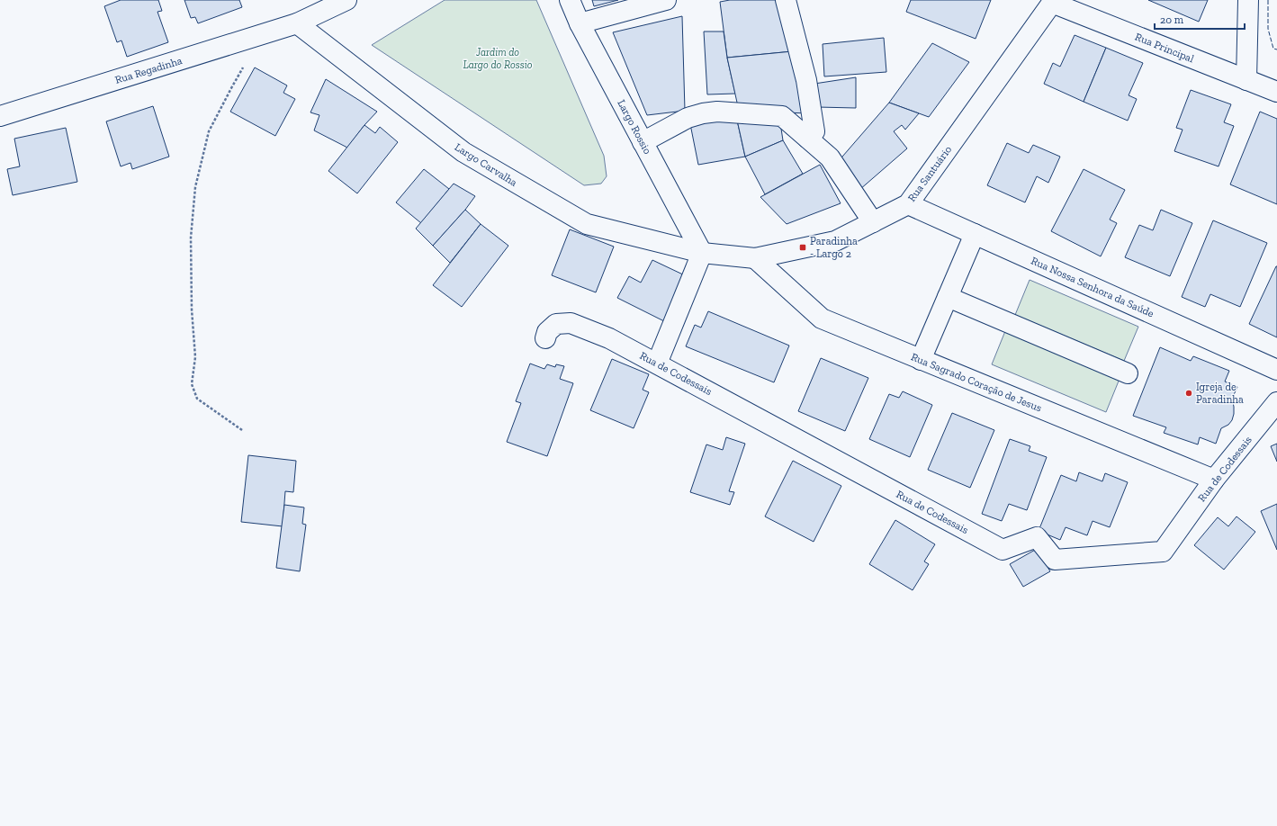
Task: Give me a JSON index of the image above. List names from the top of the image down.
{
  "streets": {
    "street": [
      "Rua Principal",
      "Rua Regadinha",
      "Largo Rossio",
      "Largo Carvalha",
      "Rua Santuário",
      "Rua Nossa Senhora da Saúde",
      "Rua de Codessais",
      "Rua Sagrado Coração de Jesus"
    ]
  },
  "crossings": [
    ["Rua Principal", "Rua Santuário"],
    ["Rua Regadinha", "Largo Carvalha"],
    ["Largo Rossio", "Largo Carvalha"],
    ["Largo Rossio", "Rua Santuário"],
    ["Largo Carvalha", "Rua Santuário"],
    ["Rua Santuário", "Rua Nossa Senhora da Saúde"],
    ["Rua Santuário", "Rua Sagrado Coração de Jesus"],
    ["Rua de Codessais", "Rua Sagrado Coração de Jesus"]
  ],
  "parks": ["Jardim do Largo do Rossio"],
  "places": {
    "transit": ["Paradinha - Largo 2"],
    "other": ["Igreja de Paradinha"]
  },
  "scale_bar": "20 m"
}
